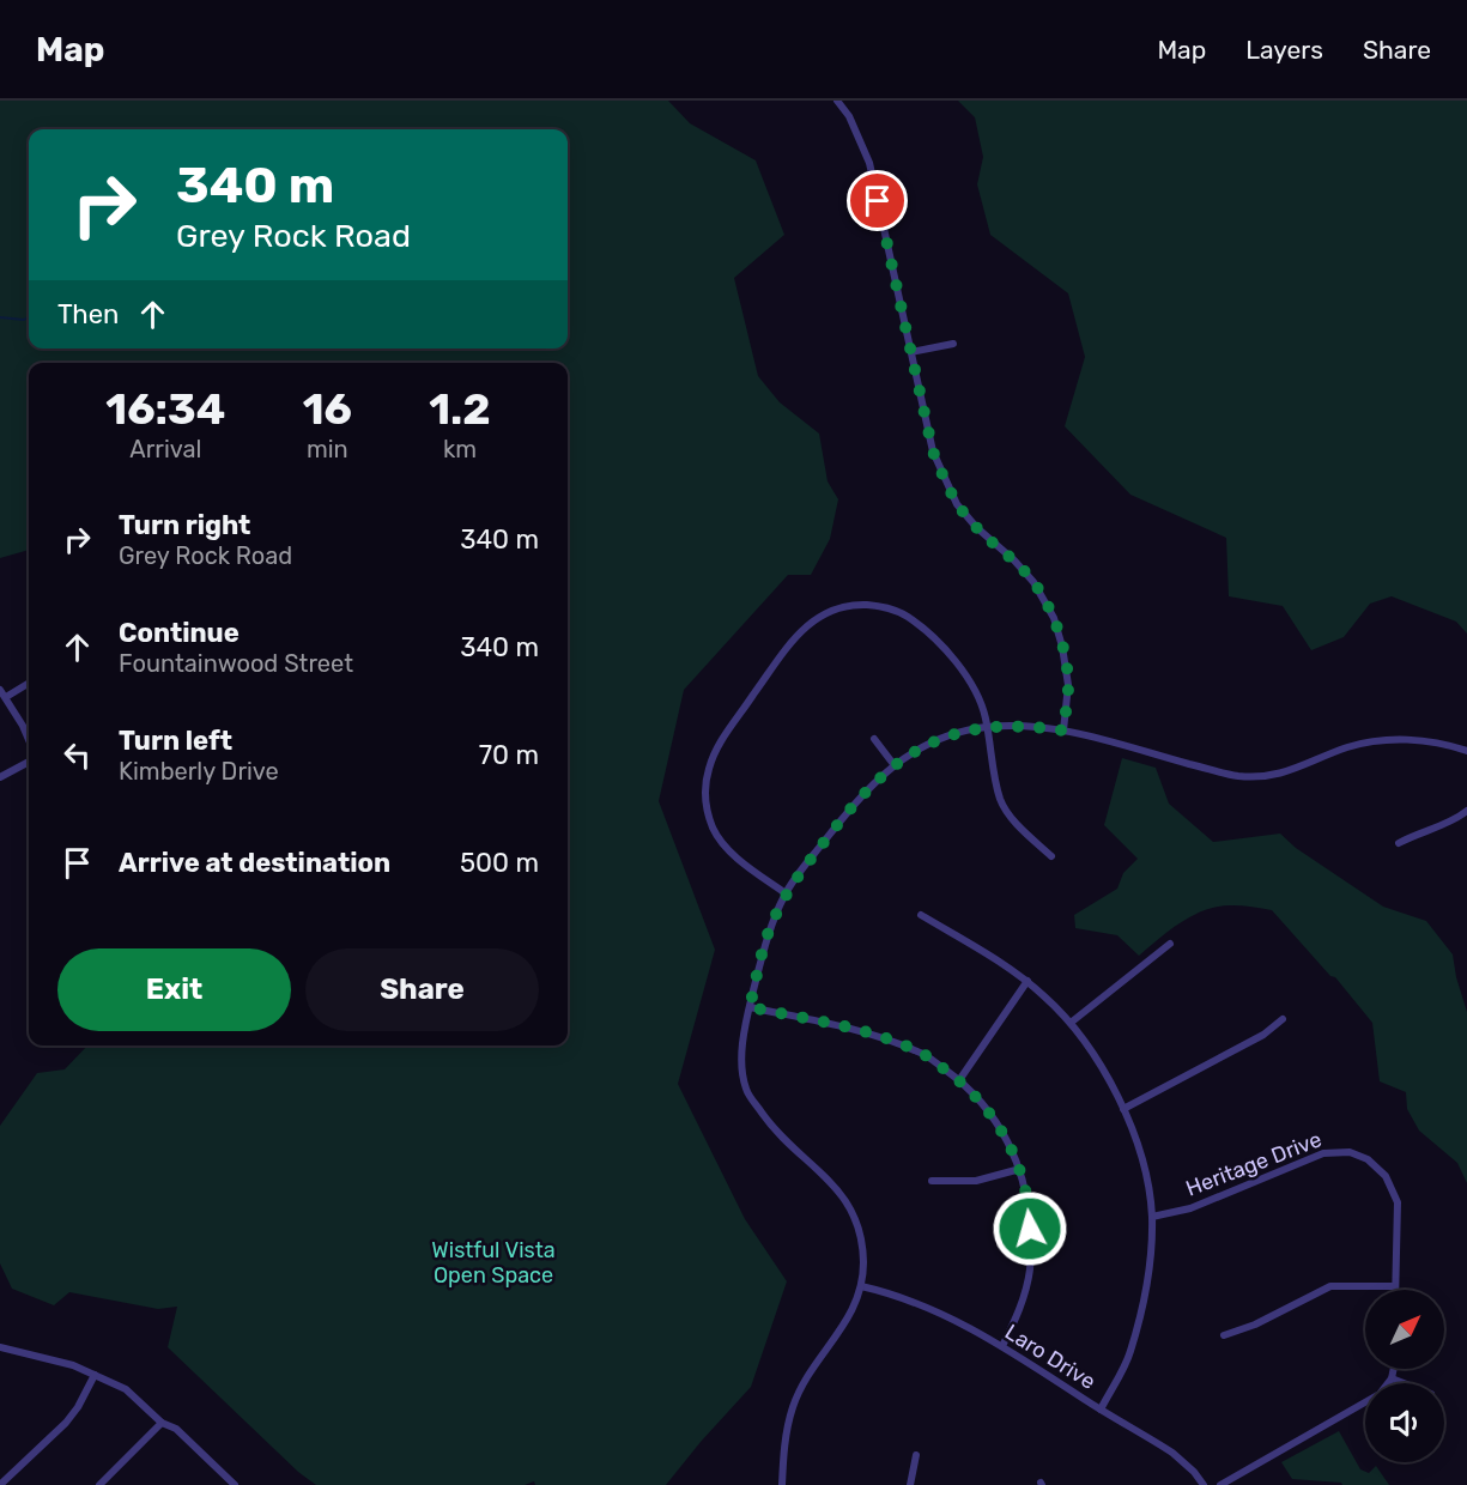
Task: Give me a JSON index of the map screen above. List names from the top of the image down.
{
  "streets": {
    "street": ["Heritage Drive", "Laro Drive"]
  },
  "parks": ["Wistful Vista Open Space"],
  "north": "top right",
  "page": {
    "header": "Map",
    "nav": ["Map", "Layers", "Share"],
    "turn": ["340 m", "Grey Rock Road"],
    "then": "Then",
    "eta": [
      "16:34",
      "Arrival",
      "16",
      "min",
      "1.2",
      "km"
    ],
    "list": [
      {
        "name": "Turn right",
        "note": "Grey Rock Road",
        "value": "340 m"
      },
      {
        "name": "Continue",
        "note": "Fountainwood Street",
        "value": "340 m"
      },
      {
        "name": "Turn left",
        "note": "Kimberly Drive",
        "value": "70 m"
      },
      {
        "name": "Arrive at destination",
        "value": "500 m"
      }
    ],
    "buttons": ["Exit", "Share"]
  }
}
